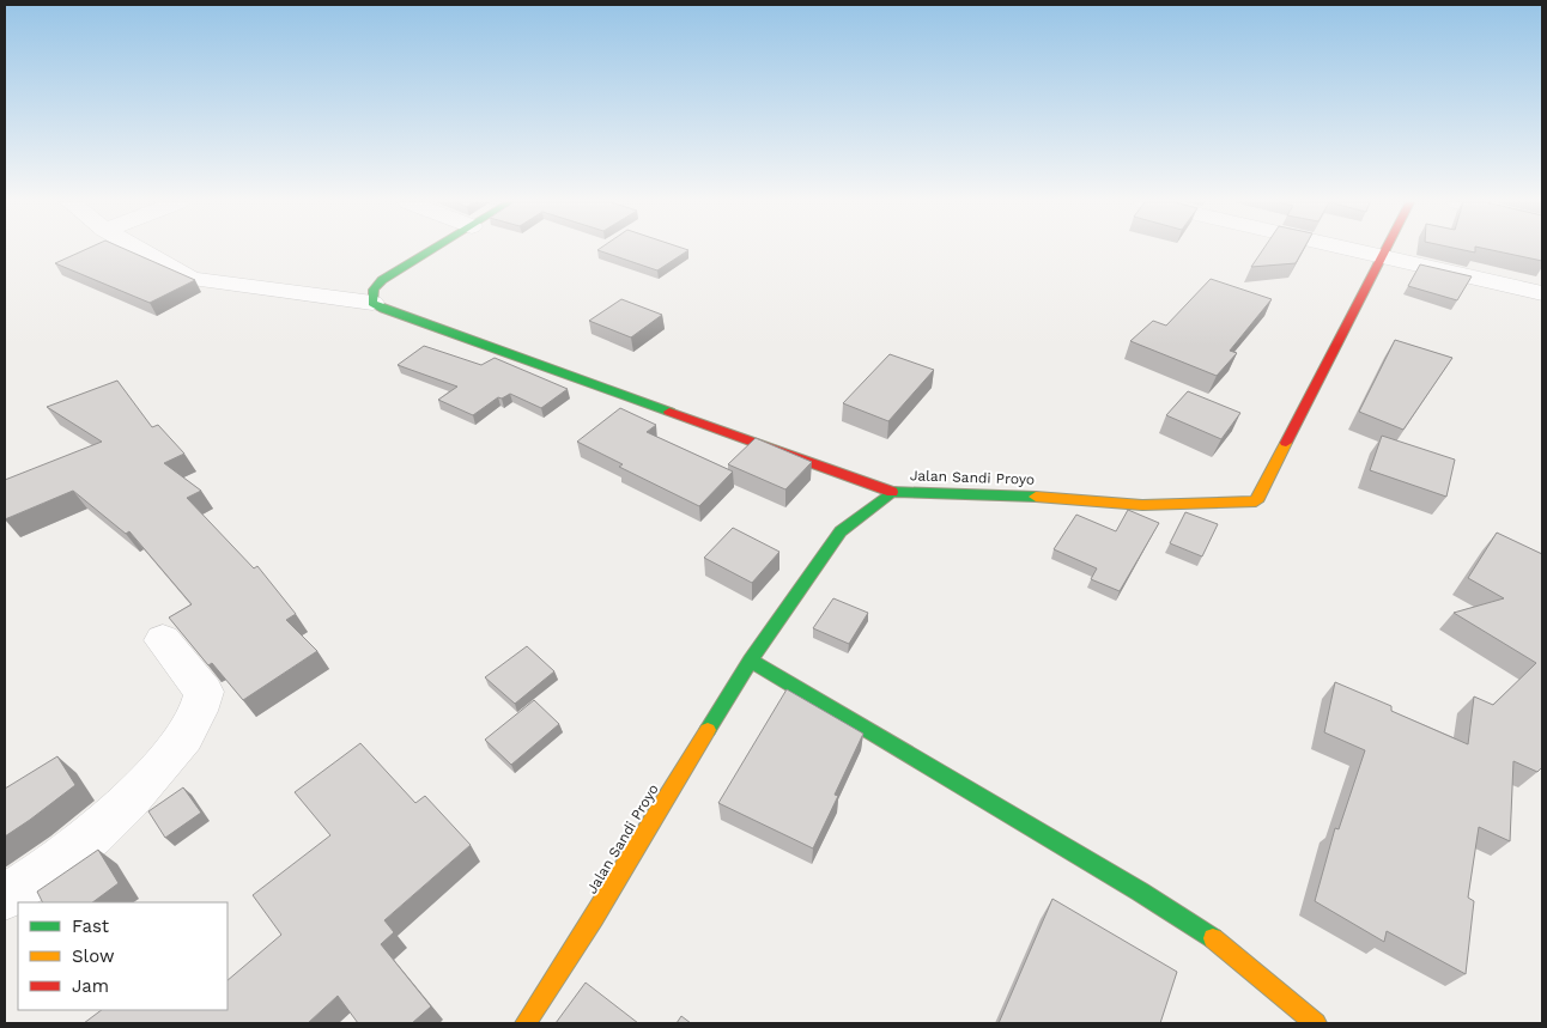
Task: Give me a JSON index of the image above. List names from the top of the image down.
{
  "streets": {
    "street": ["Jalan Sandi Proyo"]
  },
  "legend": ["Fast", "Slow", "Jam"]
}
